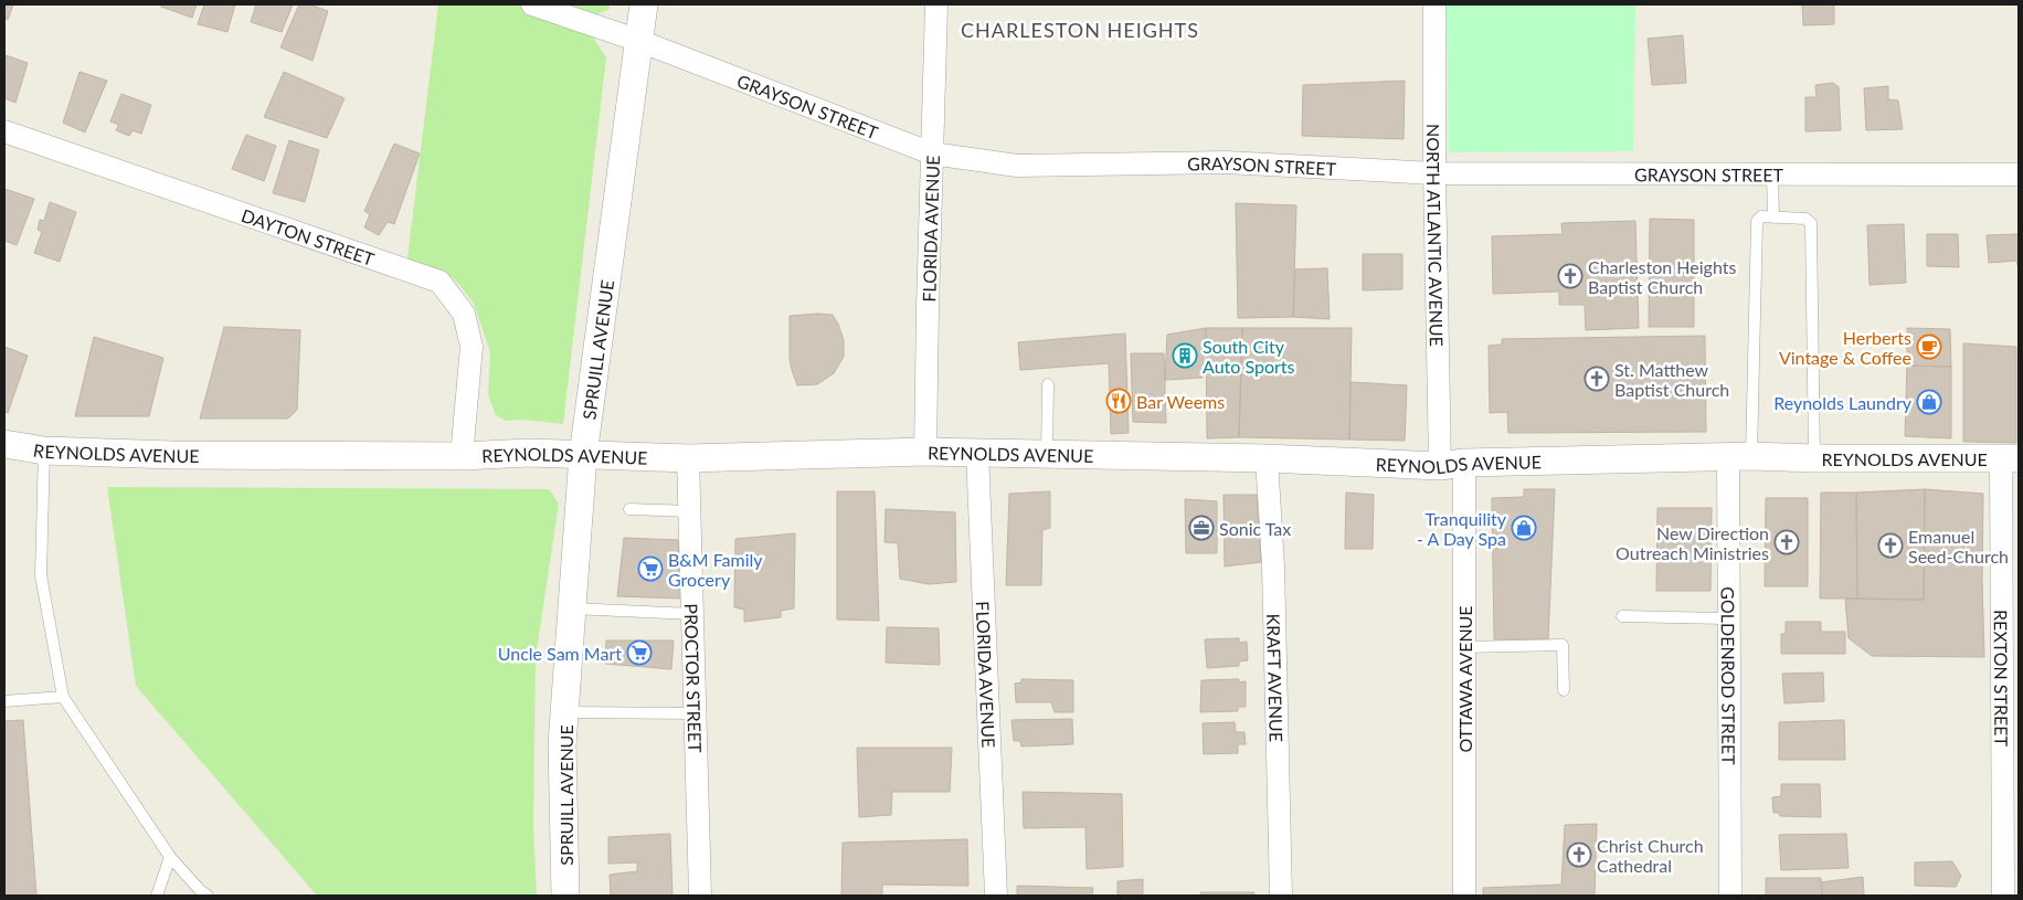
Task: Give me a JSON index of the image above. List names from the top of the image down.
{
  "streets": {
    "street": [
      "GRAYSON STREET",
      "FLORIDA AVENUE",
      "NORTH ATLANTIC AVENUE",
      "DAYTON STREET",
      "SPRUILL AVENUE",
      "REYNOLDS AVENUE",
      "GOLDENROD STREET",
      "PROCTOR STREET",
      "KRAFT AVENUE",
      "REXTON STREET",
      "OTTAWA AVENUE"
    ]
  },
  "crossings": [
    ["GRAYSON STREET", "FLORIDA AVENUE"],
    ["GRAYSON STREET", "NORTH ATLANTIC AVENUE"],
    ["GRAYSON STREET", "SPRUILL AVENUE"],
    ["FLORIDA AVENUE", "REYNOLDS AVENUE"],
    ["NORTH ATLANTIC AVENUE", "REYNOLDS AVENUE"],
    ["NORTH ATLANTIC AVENUE", "OTTAWA AVENUE"],
    ["DAYTON STREET", "REYNOLDS AVENUE"],
    ["SPRUILL AVENUE", "REYNOLDS AVENUE"],
    ["REYNOLDS AVENUE", "GOLDENROD STREET"],
    ["REYNOLDS AVENUE", "PROCTOR STREET"],
    ["REYNOLDS AVENUE", "KRAFT AVENUE"],
    ["REYNOLDS AVENUE", "REXTON STREET"],
    ["REYNOLDS AVENUE", "OTTAWA AVENUE"]
  ],
  "districts": ["CHARLESTON HEIGHTS"],
  "places": {
    "church": [
      "Charleston Heights Baptist Church",
      "St. Matthew Baptist Church",
      "New Direction Outreach Ministries",
      "Emanuel Seed-Church",
      "Christ Church Cathedral"
    ],
    "cafe": ["Herberts Vintage & Coffee"],
    "building": ["South City Auto Sports"],
    "restaurant": ["Bar Weems"],
    "shop": ["Reynolds Laundry", "Tranquility - A Day Spa"],
    "office": ["Sonic Tax"],
    "supermarket": ["B&M Family Grocery", "Uncle Sam Mart"]
  }
}
